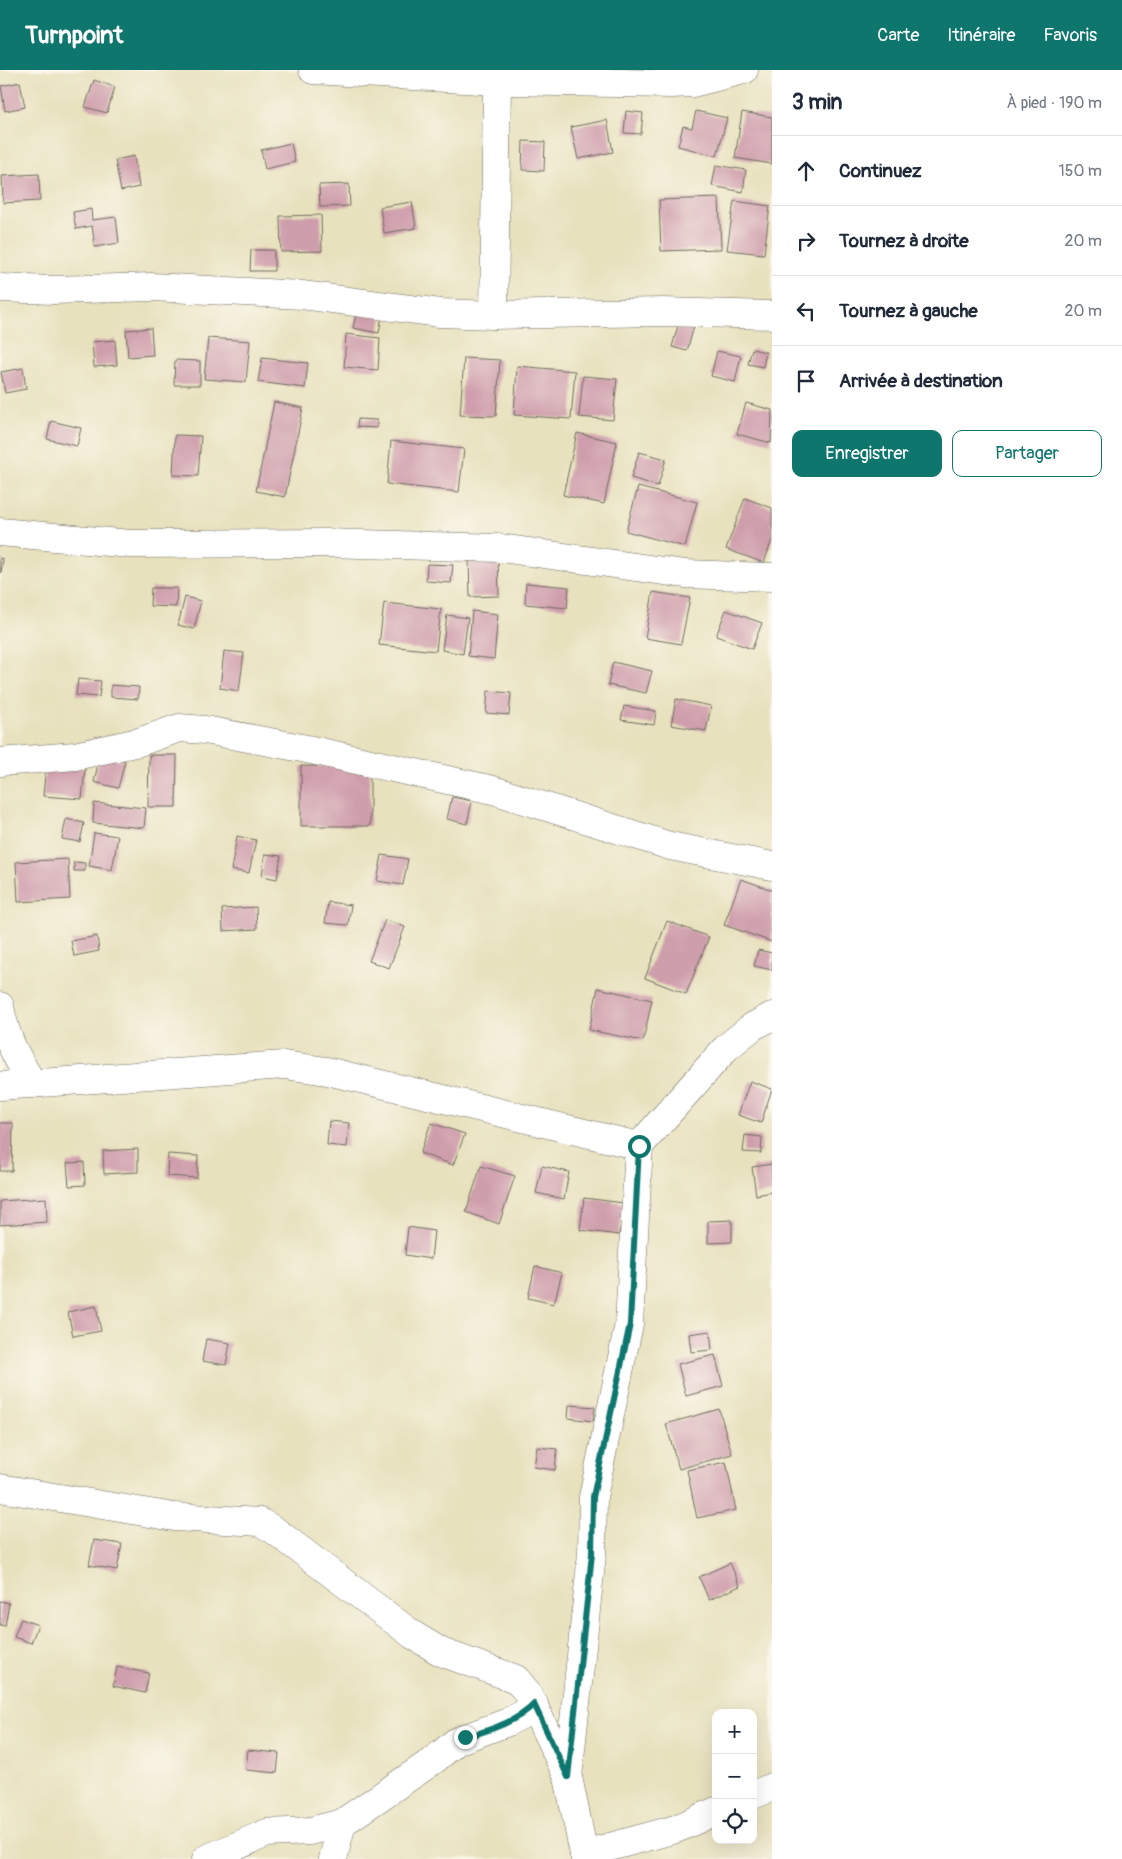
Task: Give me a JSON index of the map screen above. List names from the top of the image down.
{
  "page": {
    "header": "Turnpoint",
    "nav": ["Carte", "Itinéraire", "Favoris"],
    "heading": ["3 min", "À pied · 190 m"],
    "list": [
      ["Continuez", "150 m"],
      ["Tournez à droite", "20 m"],
      ["Tournez à gauche", "20 m"],
      "Arrivée à destination"
    ],
    "buttons": ["Enregistrer", "Partager"],
    "map_buttons": ["+", "−"]
  }
}
